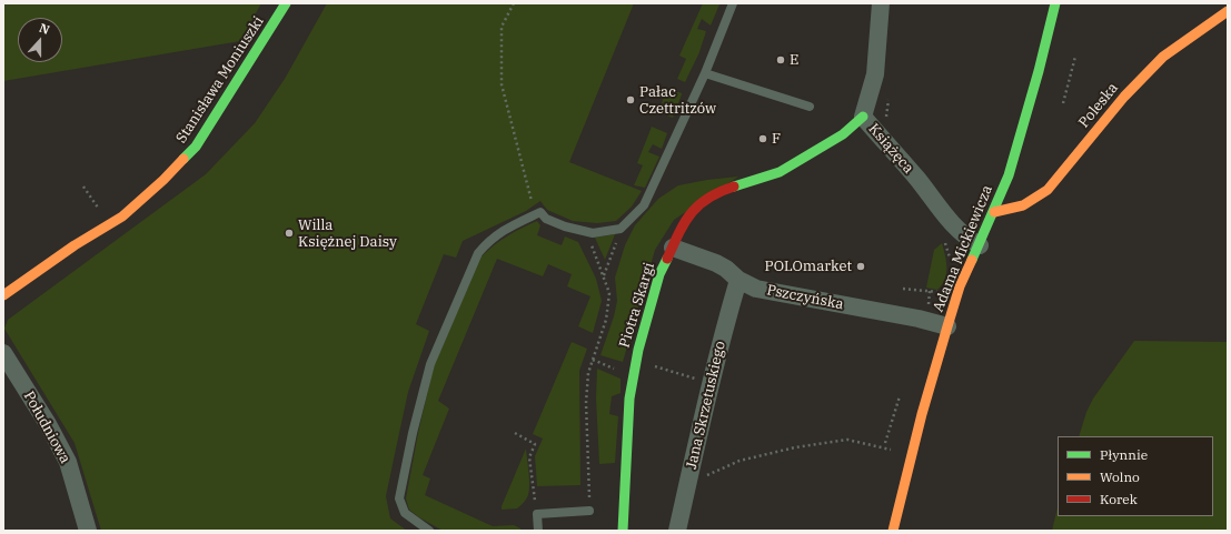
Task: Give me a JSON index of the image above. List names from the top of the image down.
{
  "streets": {
    "street": [
      "Stanisława Moniuszki",
      "Poleska",
      "Książęca",
      "Adama Mickiewicza",
      "Pszczyńska",
      "Piotra Skargi",
      "Jana Skrzetuskiego",
      "Południowa"
    ]
  },
  "crossings": [
    ["Poleska", "Adama Mickiewicza"],
    ["Książęca", "Adama Mickiewicza"],
    ["Książęca", "Piotra Skargi"],
    ["Adama Mickiewicza", "Pszczyńska"],
    ["Pszczyńska", "Piotra Skargi"],
    ["Pszczyńska", "Jana Skrzetuskiego"]
  ],
  "places": [
    "E",
    "Pałac Czettritzów",
    "F",
    "Willa Księżnej Daisy",
    "POLOmarket"
  ],
  "legend": ["Płynnie", "Wolno", "Korek"],
  "north": "top"
}
